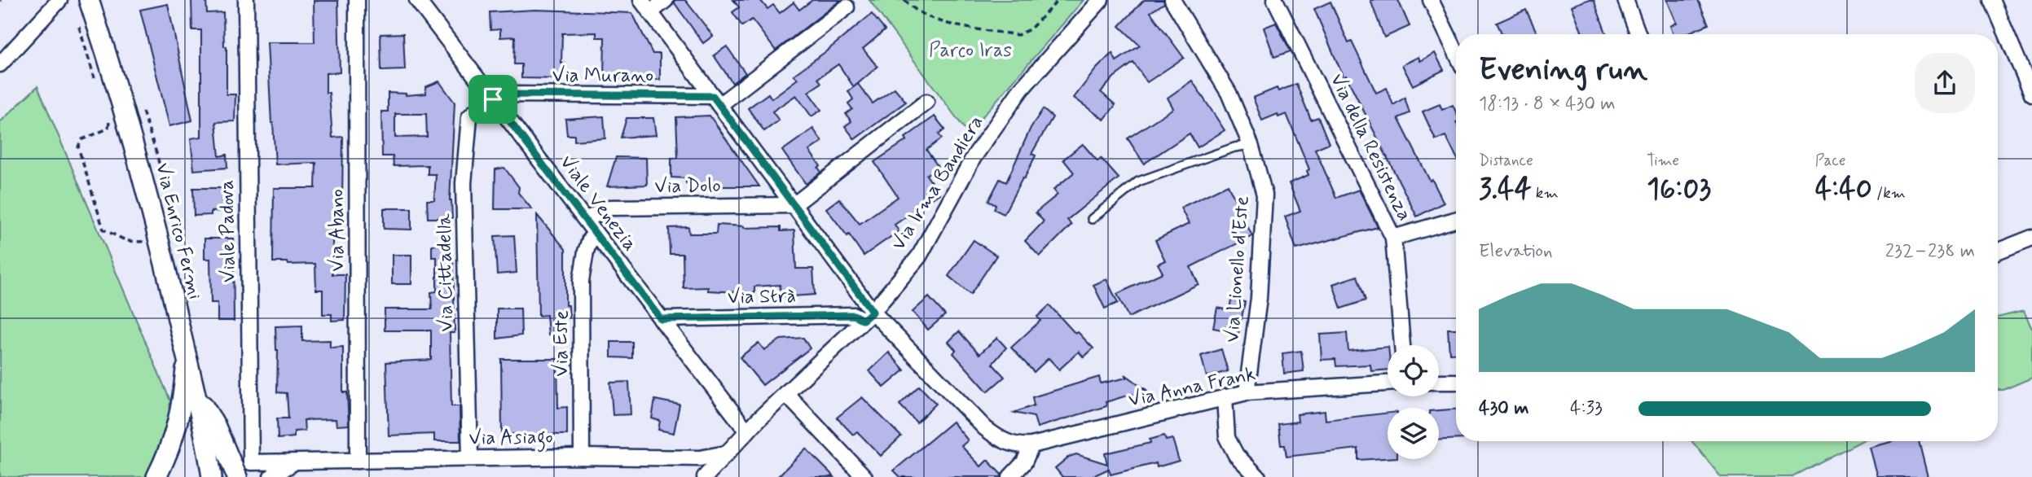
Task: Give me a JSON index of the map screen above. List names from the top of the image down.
{
  "streets": {
    "street": [
      "Via Murano",
      "Via della Resistenza",
      "Via Irma Bandiera",
      "Via Dolo",
      "Viale Venezia",
      "Via Abano",
      "Via Enrico Fermi",
      "Viale Padova",
      "Via Lionello d'Este",
      "Via Cittadella",
      "Via Strà",
      "Via Este",
      "Via Anna Frank",
      "Via Asiago"
    ]
  },
  "crossings": [
    ["Via Murano", "Viale Venezia"],
    ["Via Murano", "Via Cittadella"],
    ["Via Murano", "Via Anna Frank"],
    ["Via Irma Bandiera", "Viale Venezia"],
    ["Via Irma Bandiera", "Via Strà"],
    ["Via Irma Bandiera", "Via Anna Frank"],
    ["Via Irma Bandiera", "Via Asiago"],
    ["Via Dolo", "Viale Venezia"],
    ["Via Dolo", "Via Anna Frank"],
    ["Viale Venezia", "Via Cittadella"],
    ["Viale Venezia", "Via Strà"],
    ["Viale Venezia", "Via Este"],
    ["Via Abano", "Via Asiago"],
    ["Viale Padova", "Via Asiago"],
    ["Via Lionello d'Este", "Via Anna Frank"],
    ["Via Cittadella", "Via Asiago"],
    ["Via Strà", "Via Anna Frank"],
    ["Via Este", "Via Asiago"]
  ],
  "parks": ["Parco Iras"],
  "page": {
    "heading": ["Evening run", "18:13 · 8 × 430 m"],
    "stats": [
      ["Distance", "3.44 km"],
      ["Time", "16:03"],
      ["Pace", "4:40 /km"]
    ],
    "chart": ["Elevation", "232–238 m"],
    "list": [
      {
        "name": "430 m",
        "note": "4:33"
      }
    ]
  }
}
